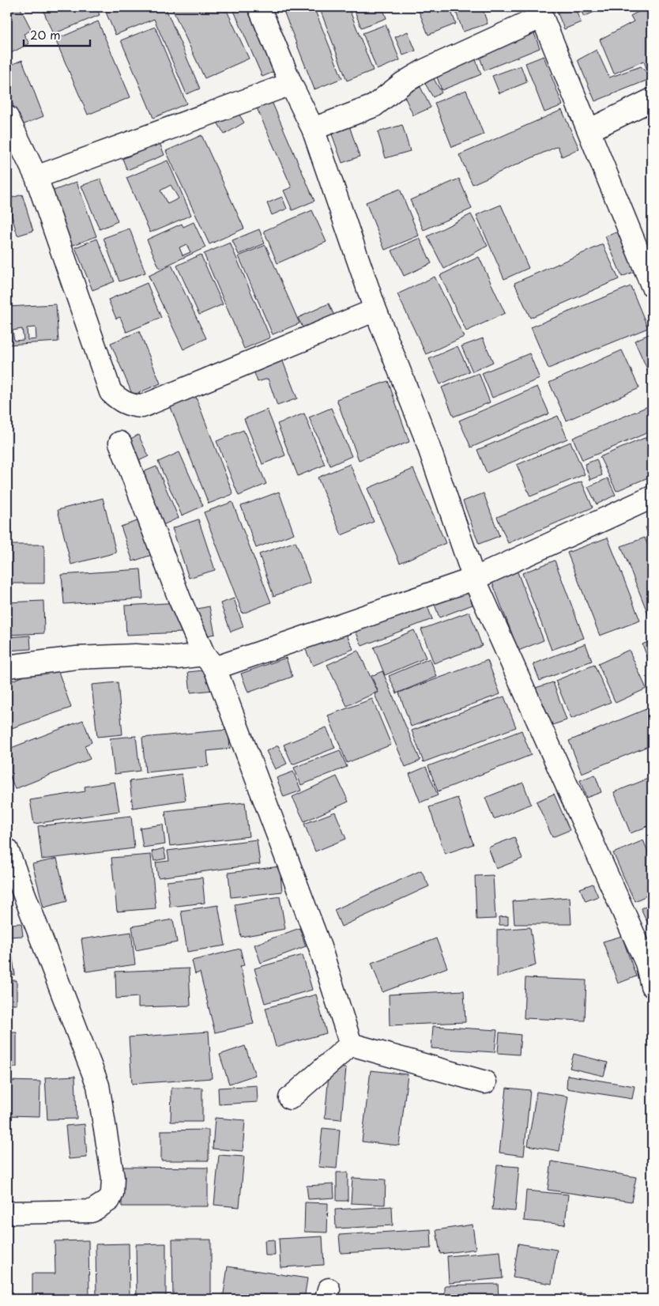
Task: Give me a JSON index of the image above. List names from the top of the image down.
{
  "scale_bar": "20 m"
}
